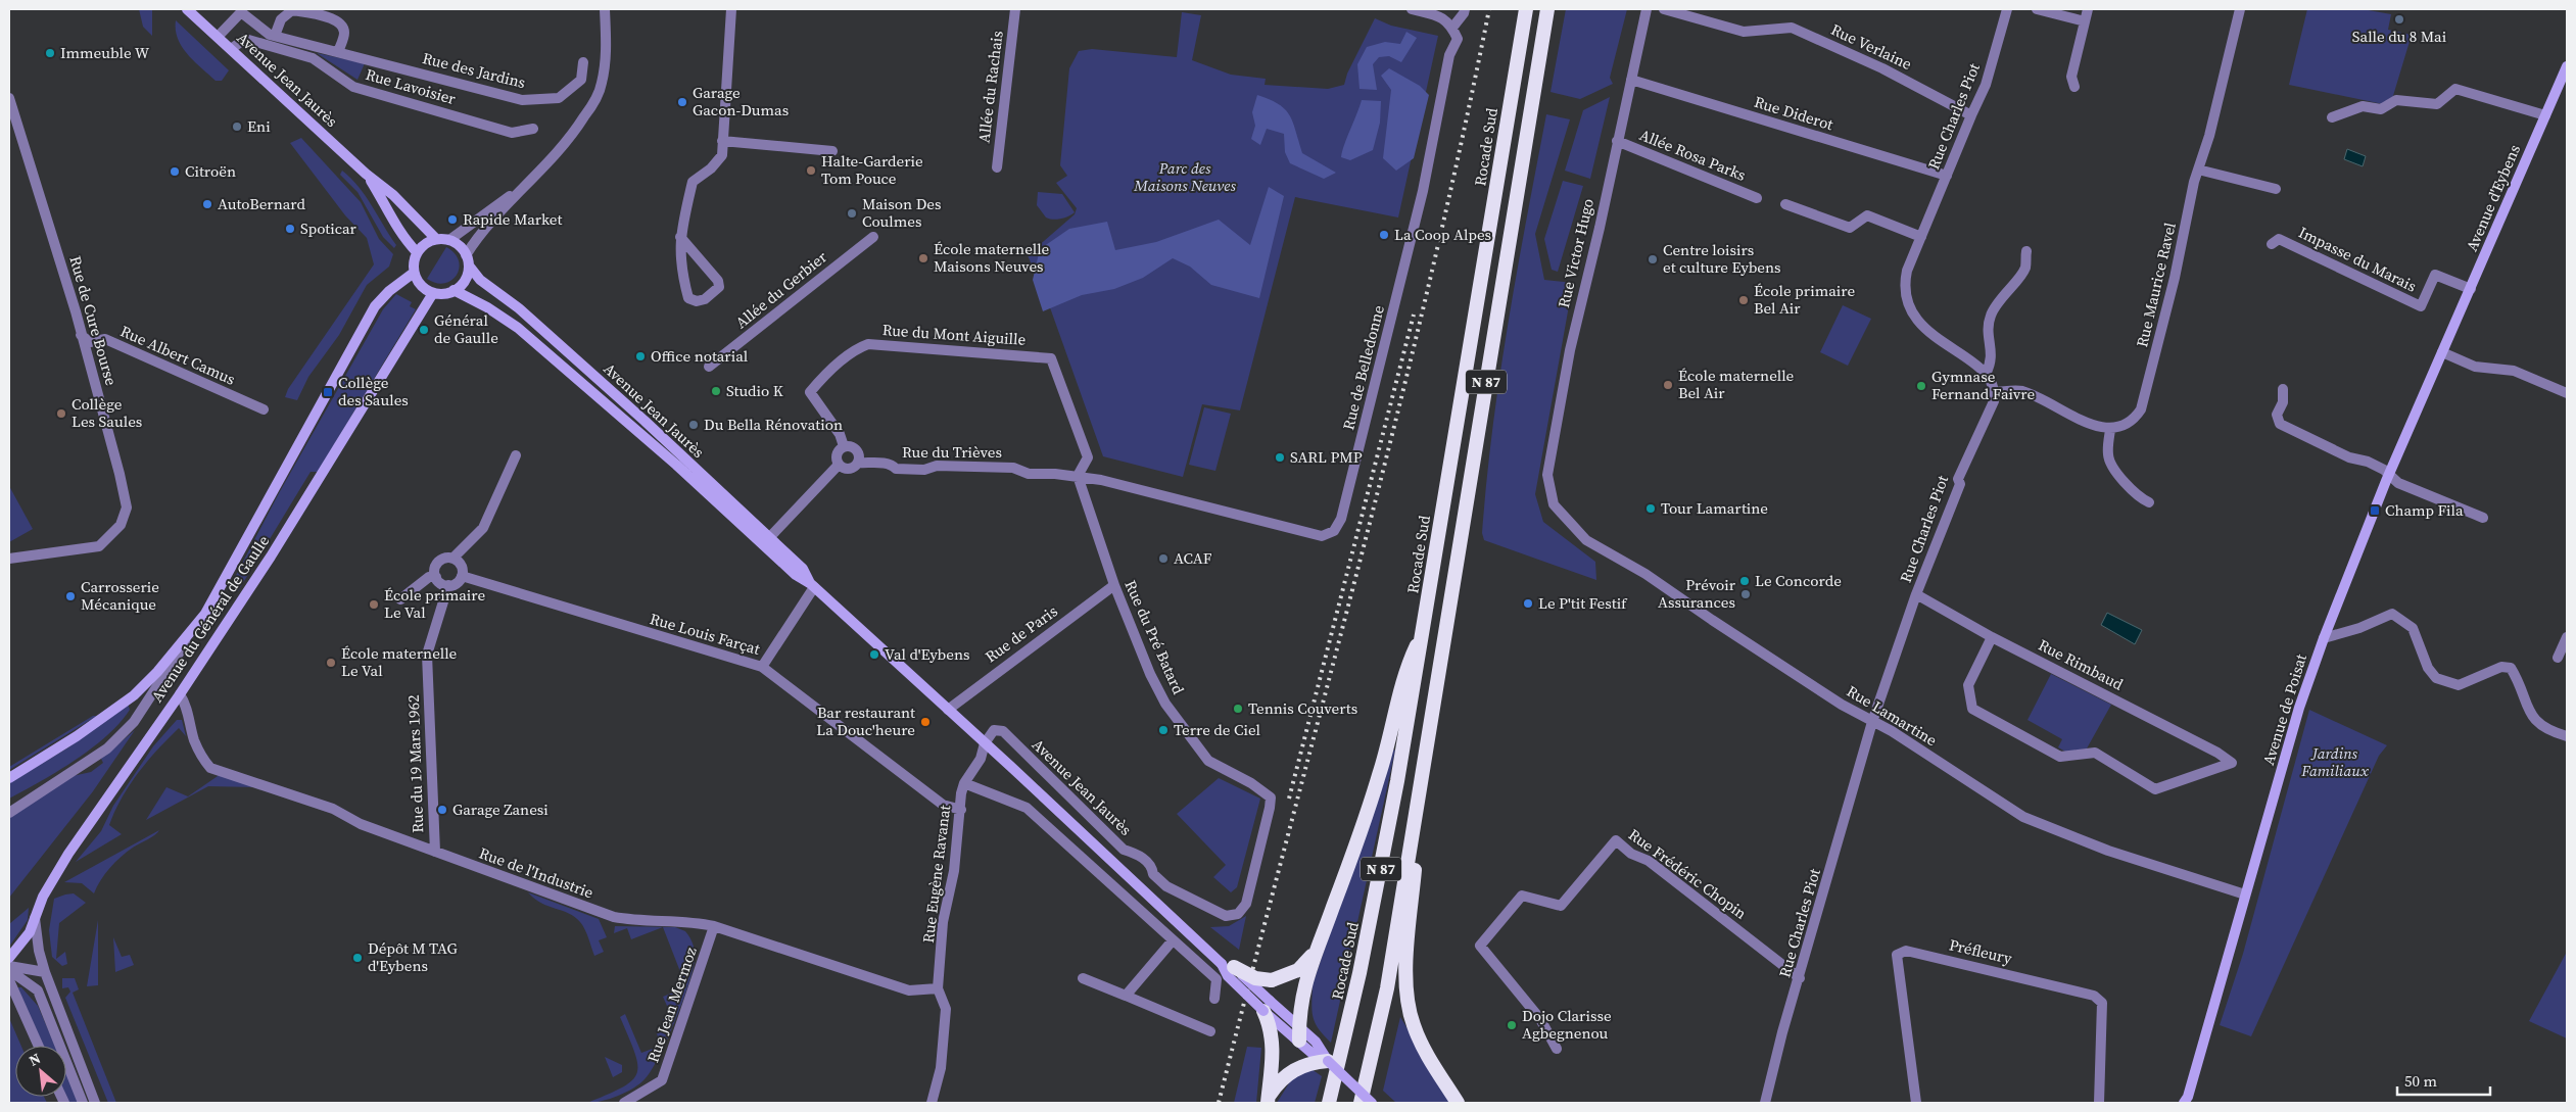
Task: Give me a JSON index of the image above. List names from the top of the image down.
{
  "streets": {
    "highway": ["Rocade Sud", "N 87"],
    "main road": [
      "Avenue Jean Jaurès",
      "Avenue d'Eybens",
      "Avenue du Général de Gaulle",
      "Avenue de Poisat"
    ],
    "street": [
      "Rue Verlaine",
      "Rue des Jardins",
      "Rue Lavoisier",
      "Allée du Rachais",
      "Rue Diderot",
      "Rue Charles Piot",
      "Allée Rosa Parks",
      "Rue Victor Hugo",
      "Impasse du Marais",
      "Rue Maurice Ravel",
      "Allée du Gerbier",
      "Rue de Cure Bourse",
      "Rue du Mont Aiguille",
      "Rue Albert Camus",
      "Rue de Belledonne",
      "Rue du Trièves",
      "Rue Louis Farçat",
      "Rue de Paris",
      "Rue du Pré Batard",
      "Rue Rimbaud",
      "Rue Lamartine",
      "Rue du 19 Mars 1962",
      "Rue de l'Industrie",
      "Rue Eugène Ravanat",
      "Rue Frédéric Chopin",
      "Préfleury",
      "Rue Jean Mermoz"
    ]
  },
  "crossings": [
    ["Rue Verlaine", "Rue Charles Piot"],
    ["Rue des Jardins", "Avenue Jean Jaurès"],
    ["Avenue Jean Jaurès", "Rue Lavoisier"],
    ["Avenue Jean Jaurès", "Avenue du Général de Gaulle"],
    ["Avenue Jean Jaurès", "Rue de Paris"],
    ["Avenue Jean Jaurès", "Rue du Pré Batard"],
    ["Avenue Jean Jaurès", "Rue Eugène Ravanat"],
    ["Rue Diderot", "Rue Charles Piot"],
    ["Rue Diderot", "Rue Victor Hugo"],
    ["Rue Charles Piot", "Rue Rimbaud"],
    ["Rue Charles Piot", "Rue Lamartine"],
    ["Rue Charles Piot", "Rue Frédéric Chopin"],
    ["Allée Rosa Parks", "Rue Victor Hugo"],
    ["Avenue d'Eybens", "Impasse du Marais"],
    ["Avenue d'Eybens", "Avenue de Poisat"],
    ["Rue Victor Hugo", "Rue Lamartine"],
    ["Rue de Cure Bourse", "Rue Albert Camus"],
    ["Rue du Mont Aiguille", "Rue de Belledonne"],
    ["Rue du Mont Aiguille", "Rue du Trièves"],
    ["Rue du Mont Aiguille", "Rue du Pré Batard"],
    ["Rue de Belledonne", "Rue du Trièves"],
    ["Rue de Belledonne", "Rue du Pré Batard"],
    ["Rue du Trièves", "Rue du Pré Batard"],
    ["Avenue du Général de Gaulle", "Rue de l'Industrie"],
    ["Rue Louis Farçat", "Rue du 19 Mars 1962"],
    ["Rue Louis Farçat", "Rue Eugène Ravanat"],
    ["Rue de Paris", "Rue du Pré Batard"],
    ["Avenue de Poisat", "Rue Lamartine"],
    ["Rue du 19 Mars 1962", "Rue de l'Industrie"],
    ["Rue de l'Industrie", "Rue Eugène Ravanat"],
    ["Rue de l'Industrie", "Rue Jean Mermoz"]
  ],
  "parks": ["Parc des Maisons Neuves", "Jardins Familiaux"],
  "places": {
    "other": [
      "Salle du 8 Mai",
      "Immeuble W",
      "Garage Gacon-Dumas",
      "Eni",
      "Halte-Garderie Tom Pouce",
      "Citroën",
      "AutoBernard",
      "Maison Des Coulmes",
      "Rapide Market",
      "Spoticar",
      "La Coop Alpes",
      "École maternelle Maisons Neuves",
      "Centre loisirs et culture Eybens",
      "École primaire Bel Air",
      "Général de Gaulle",
      "Office notarial",
      "École maternelle Bel Air",
      "Gymnase Fernand Faivre",
      "Studio K",
      "Collège Les Saules",
      "Du Bella Rénovation",
      "SARL PMP",
      "Tour Lamartine",
      "ACAF",
      "Le Concorde",
      "Prévoir Assurances",
      "Carrosserie Mécanique",
      "Le P'tit Festif",
      "École primaire Le Val",
      "Val d'Eybens",
      "École maternelle Le Val",
      "Tennis Couverts",
      "Bar restaurant La Douc'heure",
      "Terre de Ciel",
      "Garage Zanesi",
      "Dépôt M TAG d'Eybens",
      "Dojo Clarisse Agbegnenou"
    ],
    "transit": ["Collège des Saules", "Champ Fila"]
  },
  "scale_bar": "50 m",
  "north": "top left"
}
